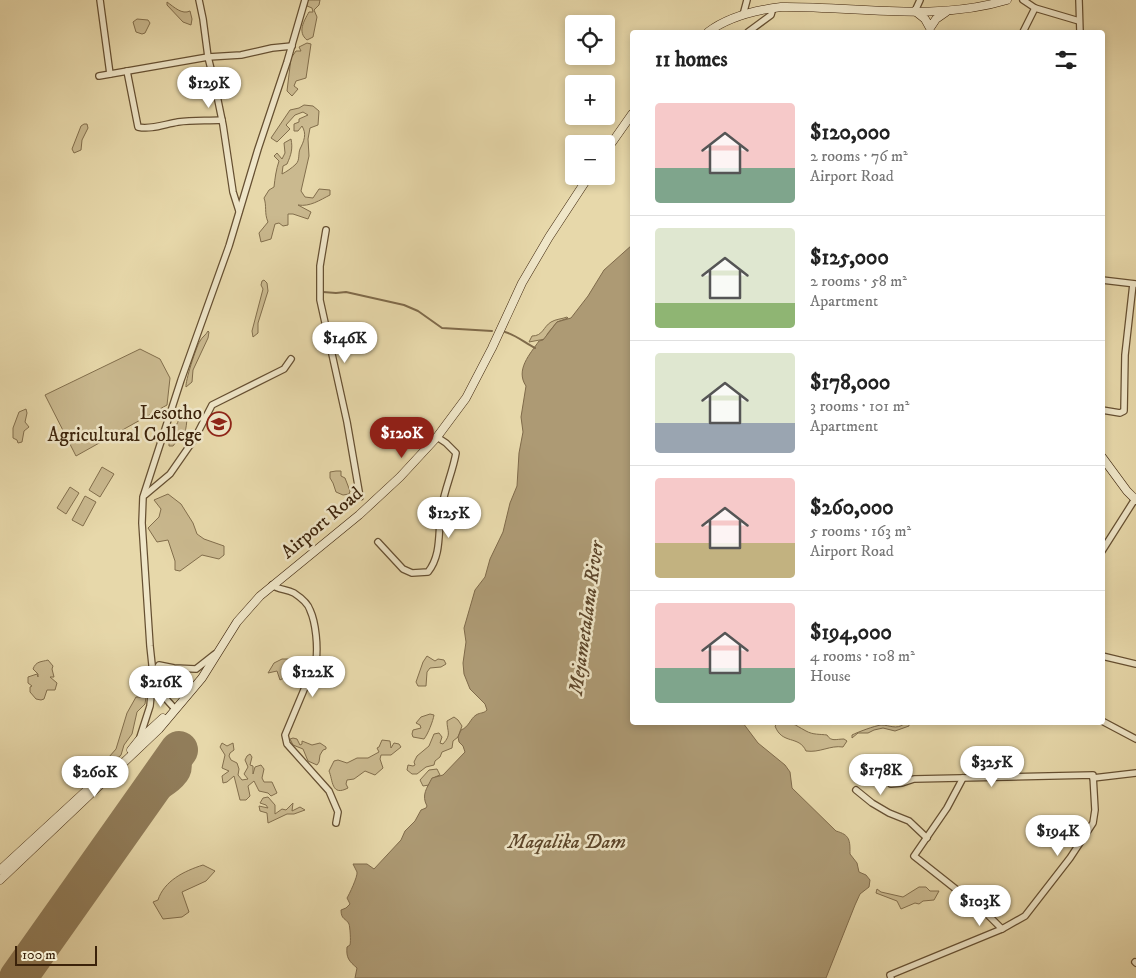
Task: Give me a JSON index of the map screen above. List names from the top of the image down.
{
  "streets": {
    "main road": ["Airport Road"]
  },
  "water": ["Mejametalana River", "Maqalika Dam"],
  "places": {
    "school or university": ["Lesotho Agricultural College"]
  },
  "scale_bar": "100 m",
  "page": {
    "map_buttons": ["+", "−"],
    "heading": "11 homes",
    "price": [
      "$129K",
      "$146K",
      "$120K",
      "$125K",
      "$122K",
      "$216K",
      "$325K",
      "$178K",
      "$260K",
      "$194K",
      "$103K"
    ],
    "list": [
      {
        "name": "$120,000",
        "note": "2 rooms · 76 m² · Airport Road"
      },
      {
        "name": "$125,000",
        "note": "2 rooms · 58 m² · Apartment"
      },
      {
        "name": "$178,000",
        "note": "3 rooms · 101 m² · Apartment"
      },
      {
        "name": "$260,000",
        "note": "5 rooms · 163 m² · Airport Road"
      },
      {
        "name": "$194,000",
        "note": "4 rooms · 108 m² · House"
      }
    ],
    "scale": "100 m"
  }
}
